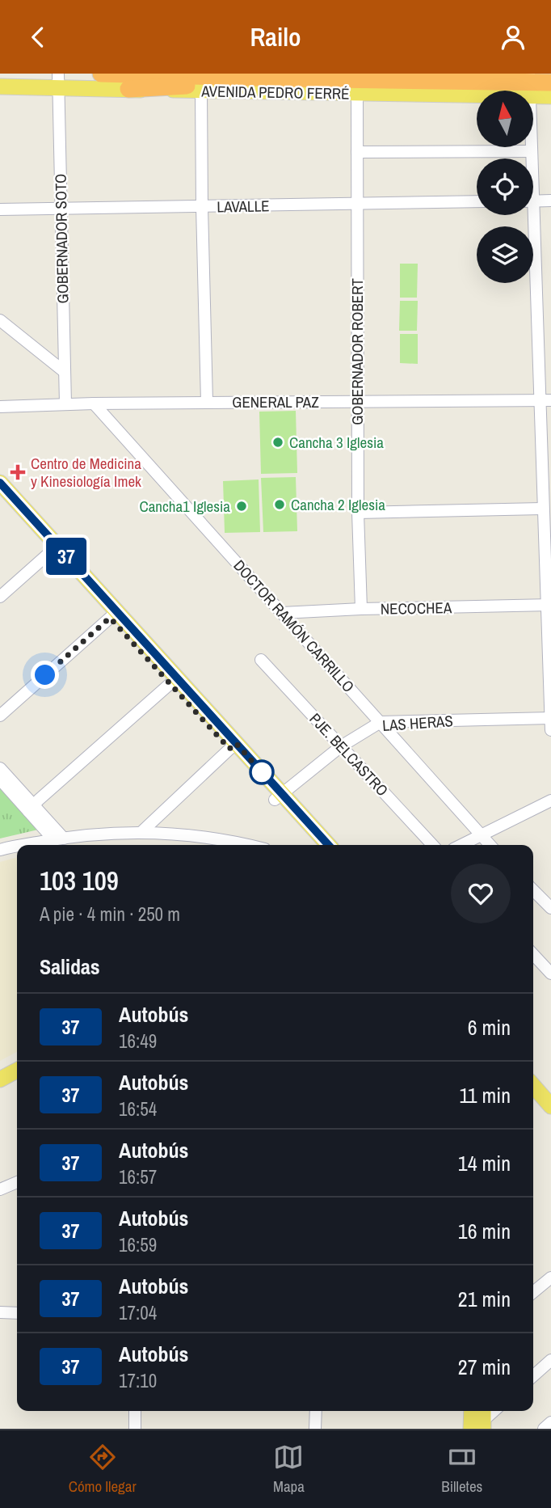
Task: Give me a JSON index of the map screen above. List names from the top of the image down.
{
  "streets": {
    "highway": ["AVENIDA PEDRO FERRÉ"],
    "street": [
      "LAVALLE",
      "GOBERNADOR SOTO",
      "GOBERNADOR ROBERT",
      "GENERAL PAZ",
      "NECOCHEA",
      "DOCTOR RAMÓN CARRILLO",
      "LAS HERAS",
      "PJE. BELCASTRO"
    ]
  },
  "crossings": [
    ["AVENIDA PEDRO FERRÉ", "GOBERNADOR SOTO"],
    ["AVENIDA PEDRO FERRÉ", "GOBERNADOR ROBERT"],
    ["LAVALLE", "GOBERNADOR SOTO"],
    ["LAVALLE", "GOBERNADOR ROBERT"],
    ["GOBERNADOR SOTO", "GENERAL PAZ"],
    ["GOBERNADOR ROBERT", "GENERAL PAZ"],
    ["GOBERNADOR ROBERT", "NECOCHEA"],
    ["GENERAL PAZ", "DOCTOR RAMÓN CARRILLO"],
    ["NECOCHEA", "DOCTOR RAMÓN CARRILLO"],
    ["DOCTOR RAMÓN CARRILLO", "LAS HERAS"],
    ["LAS HERAS", "PJE. BELCASTRO"]
  ],
  "places": {
    "other": ["Cancha 3 Iglesia", "Cancha 2 Iglesia", "Cancha1 Iglesia"],
    "health": ["Centro de Medicina y Kinesiología Imek"]
  },
  "lines": ["bus line 37"],
  "north": "top",
  "page": {
    "header": "Railo",
    "on_map": "37",
    "heading": [
      ["103 109", "A pie · 4 min · 250 m"],
      "Salidas"
    ],
    "list": [
      {
        "mark": "37",
        "name": "Autobús",
        "note": "16:49",
        "value": "6 min"
      },
      {
        "mark": "37",
        "name": "Autobús",
        "note": "16:54",
        "value": "11 min"
      },
      {
        "mark": "37",
        "name": "Autobús",
        "note": "16:57",
        "value": "14 min"
      },
      {
        "mark": "37",
        "name": "Autobús",
        "note": "16:59",
        "value": "16 min"
      },
      {
        "mark": "37",
        "name": "Autobús",
        "note": "17:04",
        "value": "21 min"
      },
      {
        "mark": "37",
        "name": "Autobús",
        "note": "17:10",
        "value": "27 min"
      }
    ],
    "tabs": ["Cómo llegar", "Mapa", "Billetes"]
  }
}
